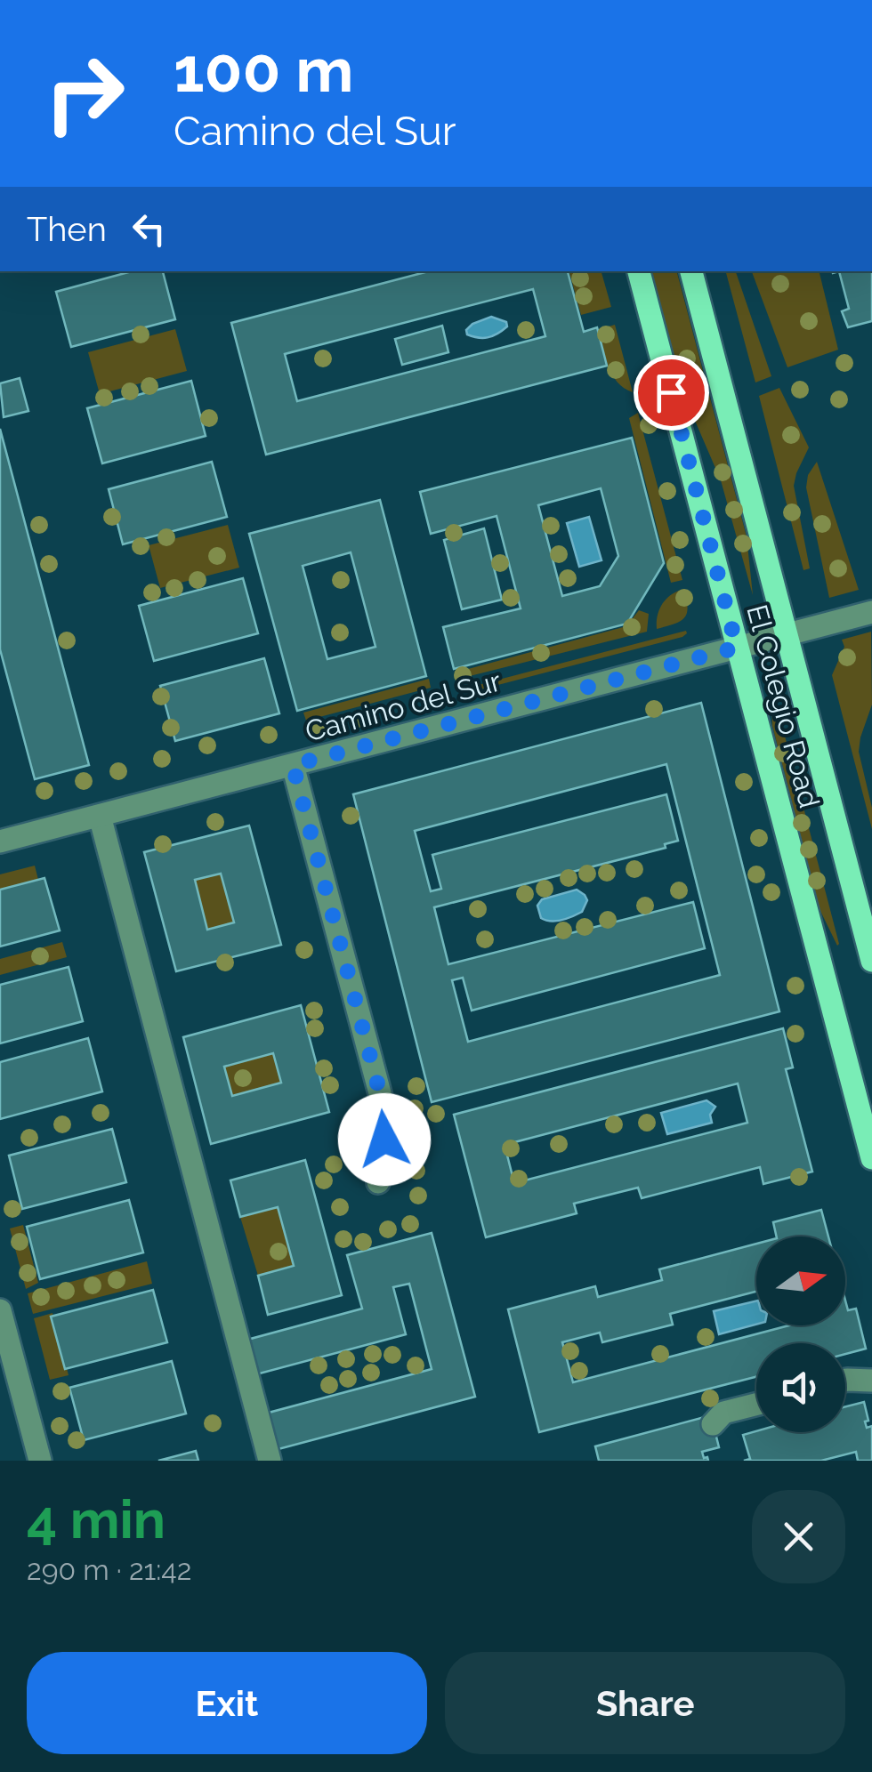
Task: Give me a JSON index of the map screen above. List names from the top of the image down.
{
  "streets": {
    "main road": ["El Colegio Road"],
    "street": ["Camino del Sur"]
  },
  "crossings": [
    ["Camino del Sur", "El Colegio Road"]
  ],
  "north": "right",
  "page": {
    "turn": ["100 m", "Camino del Sur"],
    "then": "Then",
    "heading": ["4 min", "290 m · 21:42"],
    "buttons": ["Exit", "Share"]
  }
}
